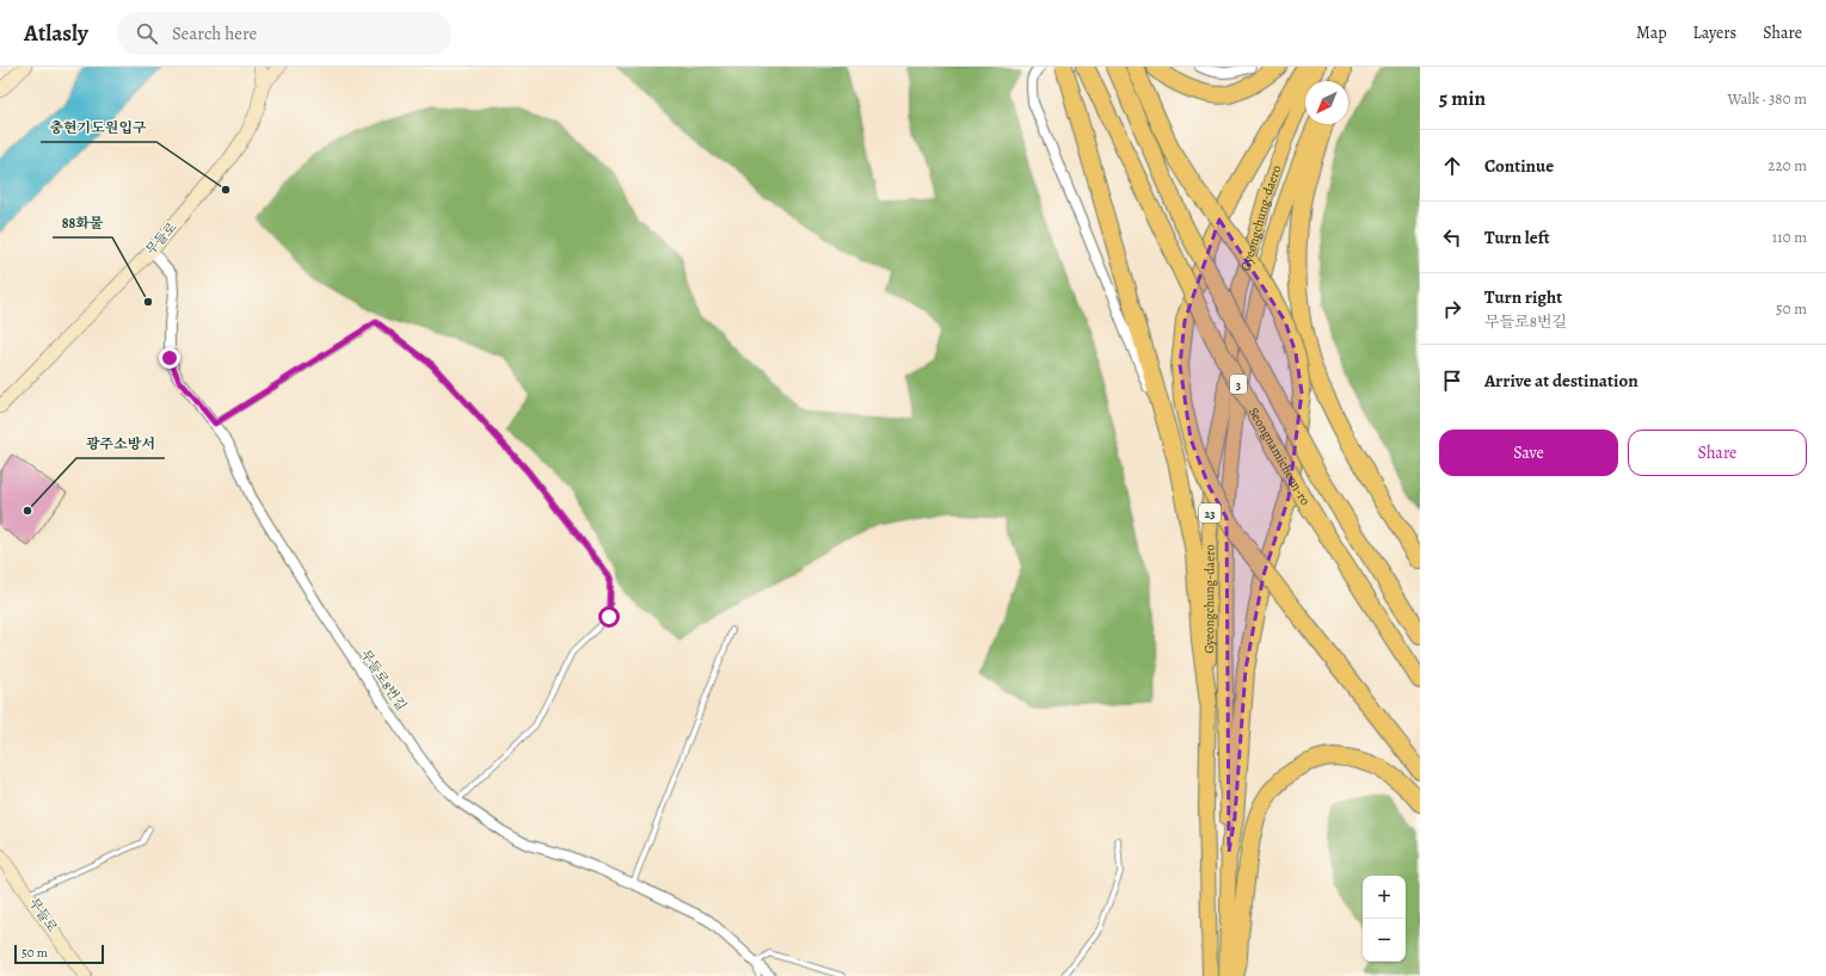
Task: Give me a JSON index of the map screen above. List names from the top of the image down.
{
  "streets": {
    "highway": ["3", "Seongnamicheon-ro"],
    "main road": ["Gyeongchung-daero", "23"],
    "street": ["무들로", "무들로8번길"]
  },
  "crossings": [
    ["무들로", "무들로8번길"]
  ],
  "places": ["충현기도원입구", "88화물", "광주소방서"],
  "scale_bar": "50 m",
  "north": "bottom left",
  "page": {
    "header": "Atlasly",
    "search": "Search here",
    "nav": ["Map", "Layers", "Share"],
    "heading": ["5 min", "Walk · 380 m"],
    "list": [
      ["Continue", "220 m"],
      ["Turn left", "110 m"],
      ["Turn right", "무들로8번길", "50 m"],
      "Arrive at destination"
    ],
    "buttons": ["Save", "Share"],
    "map_buttons": ["+", "−"],
    "scale": "50 m"
  }
}
